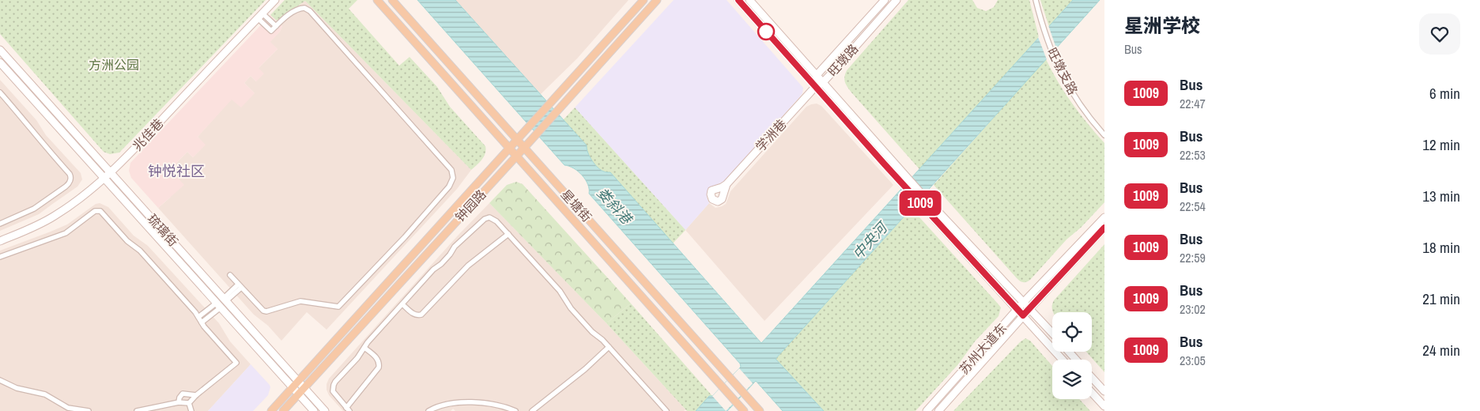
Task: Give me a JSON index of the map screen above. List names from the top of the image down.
{
  "streets": {
    "main road": [
      "旺墩路",
      "兆佳巷",
      "学洲巷",
      "钟园路",
      "星塘街",
      "琉璃街",
      "苏州大道东"
    ],
    "street": ["旺墩支路"]
  },
  "crossings": [
    ["旺墩路", "学洲巷"],
    ["兆佳巷", "琉璃街"],
    ["钟园路", "星塘街"],
    ["钟园路", "琉璃街"]
  ],
  "districts": ["钟悦社区"],
  "water": ["娄斜港", "中央河"],
  "parks": ["方洲公园"],
  "lines": ["bus line 1009"],
  "page": {
    "on_map": "1009",
    "heading": ["星洲学校", "Bus"],
    "list": [
      {
        "mark": "1009",
        "name": "Bus",
        "note": "22:47",
        "value": "6 min"
      },
      {
        "mark": "1009",
        "name": "Bus",
        "note": "22:53",
        "value": "12 min"
      },
      {
        "mark": "1009",
        "name": "Bus",
        "note": "22:54",
        "value": "13 min"
      },
      {
        "mark": "1009",
        "name": "Bus",
        "note": "22:59",
        "value": "18 min"
      },
      {
        "mark": "1009",
        "name": "Bus",
        "note": "23:02",
        "value": "21 min"
      },
      {
        "mark": "1009",
        "name": "Bus",
        "note": "23:05",
        "value": "24 min"
      }
    ]
  }
}
